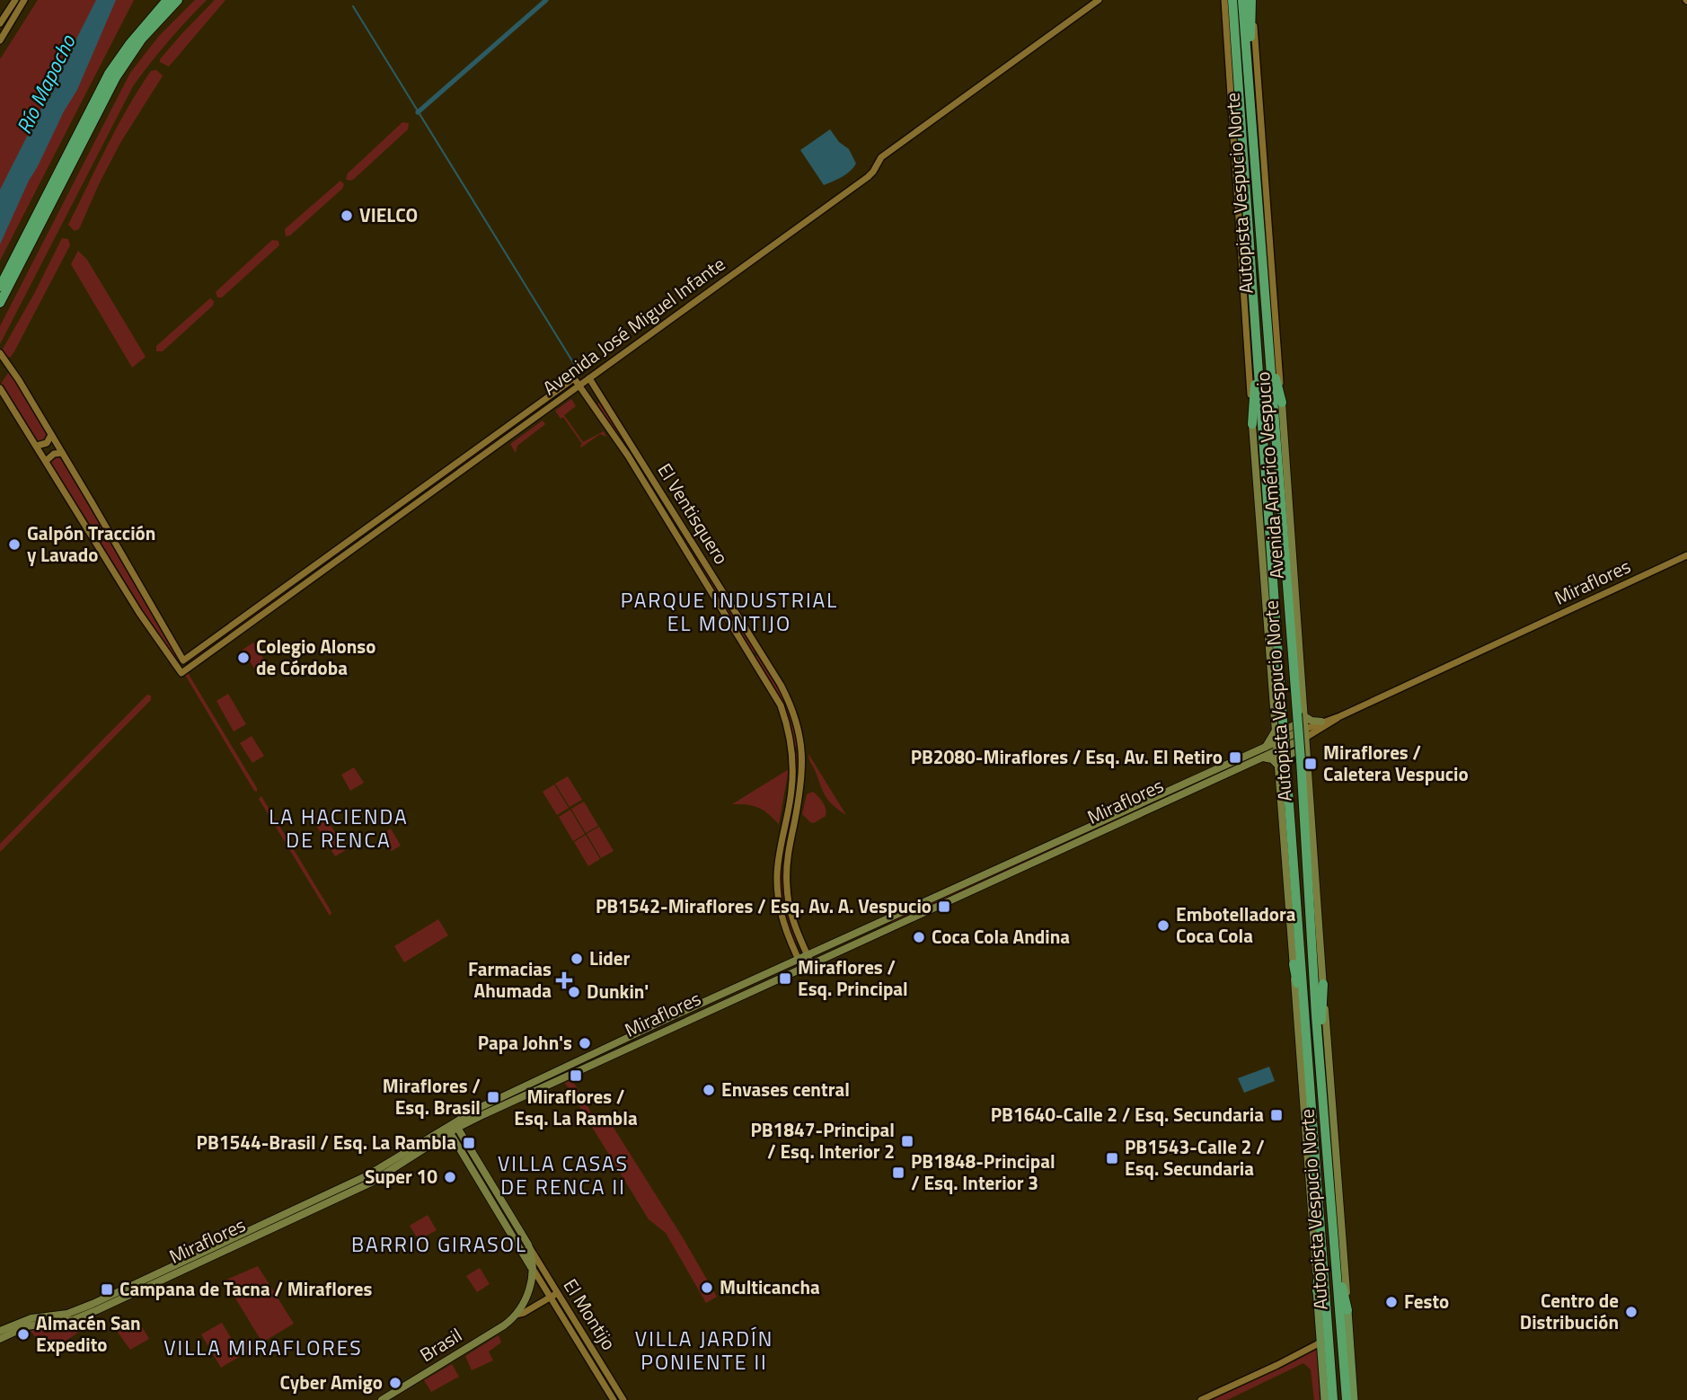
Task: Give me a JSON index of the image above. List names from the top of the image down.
{
  "streets": {
    "highway": ["Autopista Vespucio Norte"],
    "main road": [
      "Avenida Américo Vespucio",
      "Miraflores",
      "El Montijo",
      "Brasil"
    ],
    "street": ["Avenida José Miguel Infante", "El Ventisquero"]
  },
  "crossings": [
    ["Autopista Vespucio Norte", "Avenida Américo Vespucio"],
    ["Avenida José Miguel Infante", "El Ventisquero"],
    ["Avenida Américo Vespucio", "Miraflores"],
    ["El Ventisquero", "Miraflores"],
    ["Miraflores", "El Montijo"],
    ["El Montijo", "Brasil"]
  ],
  "districts": [
    "PARQUE INDUSTRIAL EL MONTIJO",
    "LA HACIENDA DE RENCA",
    "VILLA CASAS DE RENCA II",
    "BARRIO GIRASOL",
    "VILLA JARDÍN PONIENTE II",
    "VILLA MIRAFLORES"
  ],
  "water": ["Río Mapocho"],
  "places": {
    "other": [
      "VIELCO",
      "Galpón Tracción y Lavado",
      "Colegio Alonso de Córdoba",
      "Embotelladora Coca Cola",
      "Coca Cola Andina",
      "Lider",
      "Dunkin'",
      "Papa John's",
      "Envases central",
      "Super 10",
      "Multicancha",
      "Festo",
      "Centro de Distribución",
      "Almacén San Expedito",
      "Cyber Amigo"
    ],
    "transit": [
      "PB2080-Miraflores / Esq. Av. El Retiro",
      "Miraflores / Caletera Vespucio",
      "PB1542-Miraflores / Esq. Av. A. Vespucio",
      "Miraflores / Esq. Principal",
      "Miraflores / Esq. La Rambla",
      "Miraflores / Esq. Brasil",
      "PB1640-Calle 2 / Esq. Secundaria",
      "PB1847-Principal / Esq. Interior 2",
      "PB1544-Brasil / Esq. La Rambla",
      "PB1543-Calle 2 / Esq. Secundaria",
      "PB1848-Principal / Esq. Interior 3",
      "Campana de Tacna / Miraflores"
    ],
    "health": ["Farmacias Ahumada"]
  }
}
